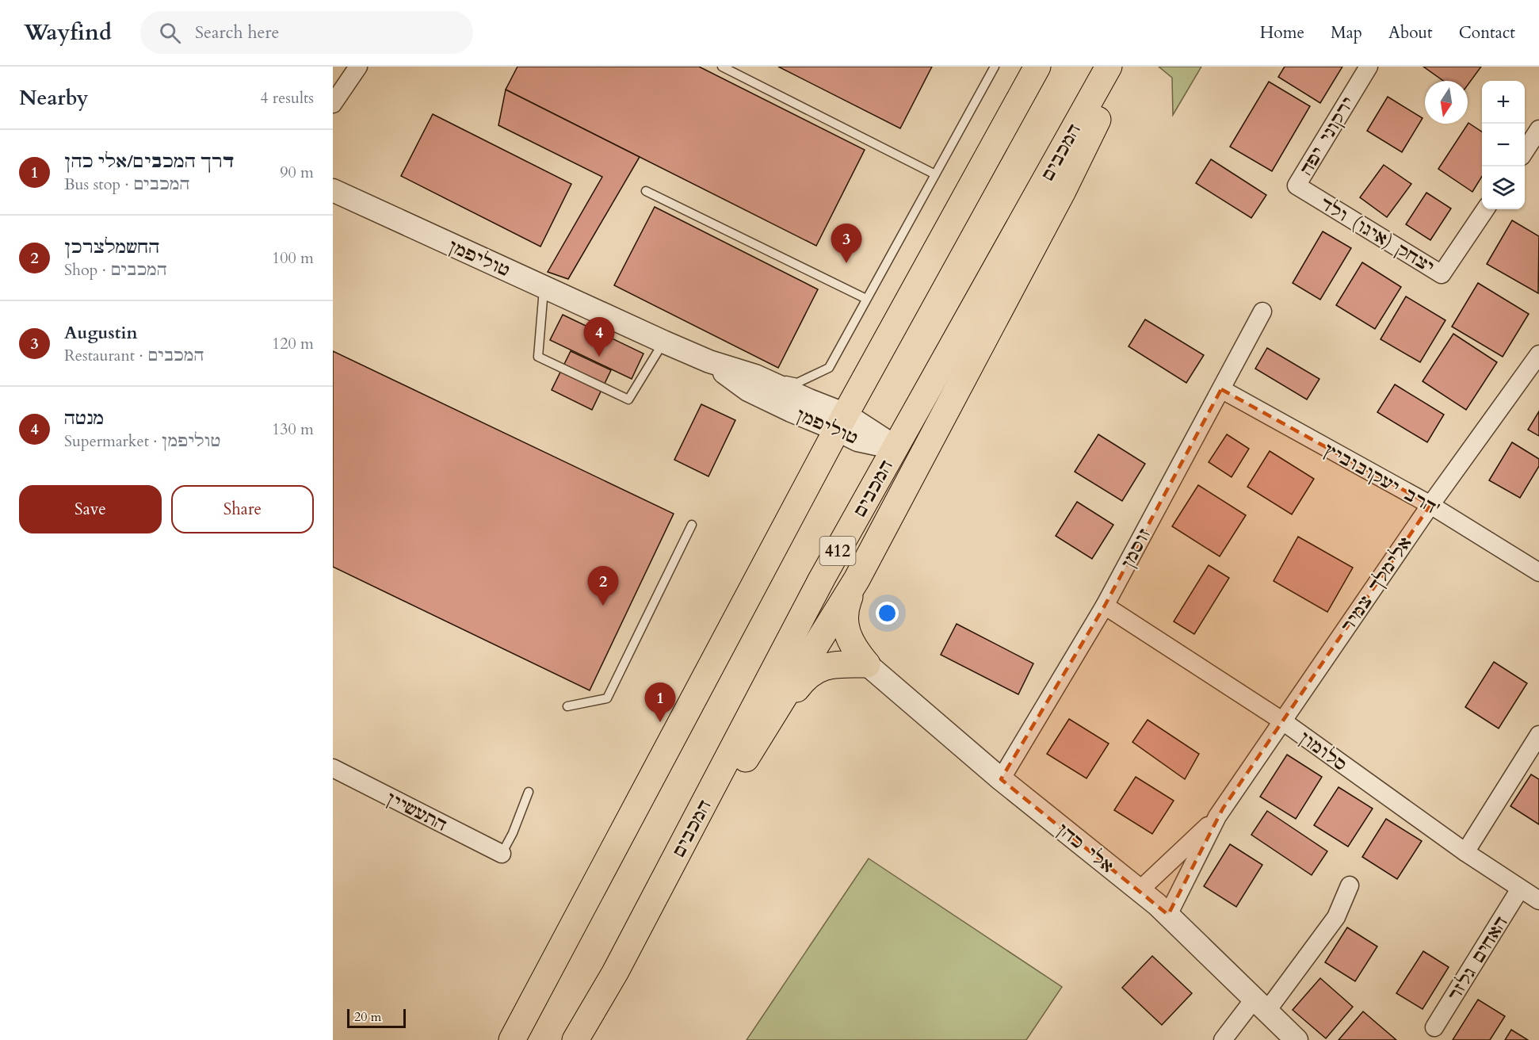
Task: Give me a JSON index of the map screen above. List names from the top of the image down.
{
  "streets": {
    "main road": ["המכבים", "412"],
    "street": [
      "ירקוני יפה",
      "יצחק (איגו) ולד",
      "טוליפמן",
      "הרב יעקובוביץ'",
      "זוסמן",
      "אלימלך צמיר",
      "סלומון",
      "התעשיין",
      "אלי כהן",
      "האחים גלזר"
    ]
  },
  "crossings": [
    ["ירקוני יפה", "יצחק (איגו) ולד"],
    ["המכבים", "טוליפמן"],
    ["המכבים", "412"],
    ["הרב יעקובוביץ'", "זוסמן"],
    ["הרב יעקובוביץ'", "אלימלך צמיר"],
    ["זוסמן", "סלומון"],
    ["זוסמן", "אלי כהן"],
    ["אלימלך צמיר", "סלומון"],
    ["אלימלך צמיר", "אלי כהן"],
    ["סלומון", "האחים גלזר"]
  ],
  "scale_bar": "20 m",
  "north": "bottom",
  "page": {
    "header": "Wayfind",
    "search": "Search here",
    "nav": [
      "Home",
      "Map",
      "About",
      "Contact"
    ],
    "heading": ["Nearby", "4 results"],
    "map_buttons": ["+", "−"],
    "list": [
      {
        "mark": "1",
        "name": "דרך המכבים/אלי כהן",
        "note": "Bus stop · המכבים",
        "value": "90 m"
      },
      {
        "mark": "2",
        "name": "החשמלצרכן",
        "note": "Shop · המכבים",
        "value": "100 m"
      },
      {
        "mark": "3",
        "name": "Augustin",
        "note": "Restaurant · המכבים",
        "value": "120 m"
      },
      {
        "mark": "4",
        "name": "מנטה",
        "note": "Supermarket · טוליפמן",
        "value": "130 m"
      }
    ],
    "pins": [
      "3",
      "4",
      "2",
      "1"
    ],
    "buttons": ["Save", "Share"],
    "scale": "20 m"
  }
}
